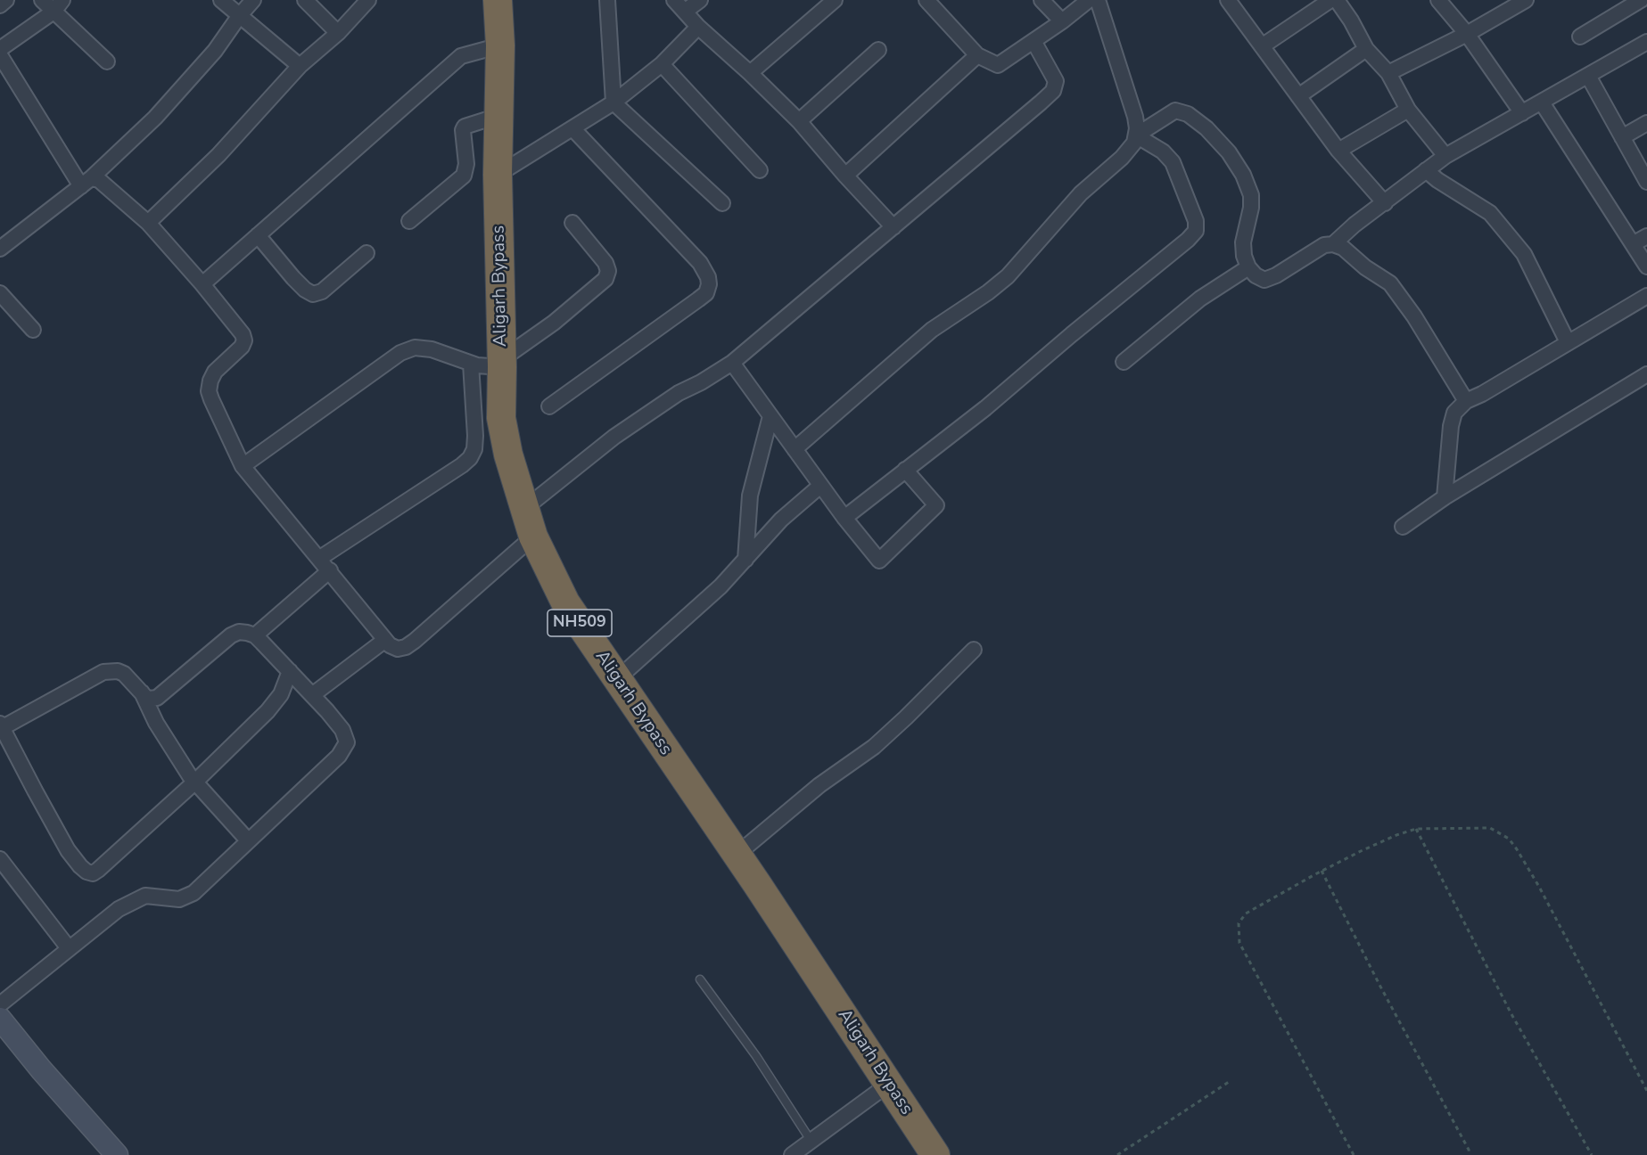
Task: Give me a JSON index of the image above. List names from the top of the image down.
{
  "streets": {
    "highway": ["Aligarh Bypass", "NH509"]
  }
}
